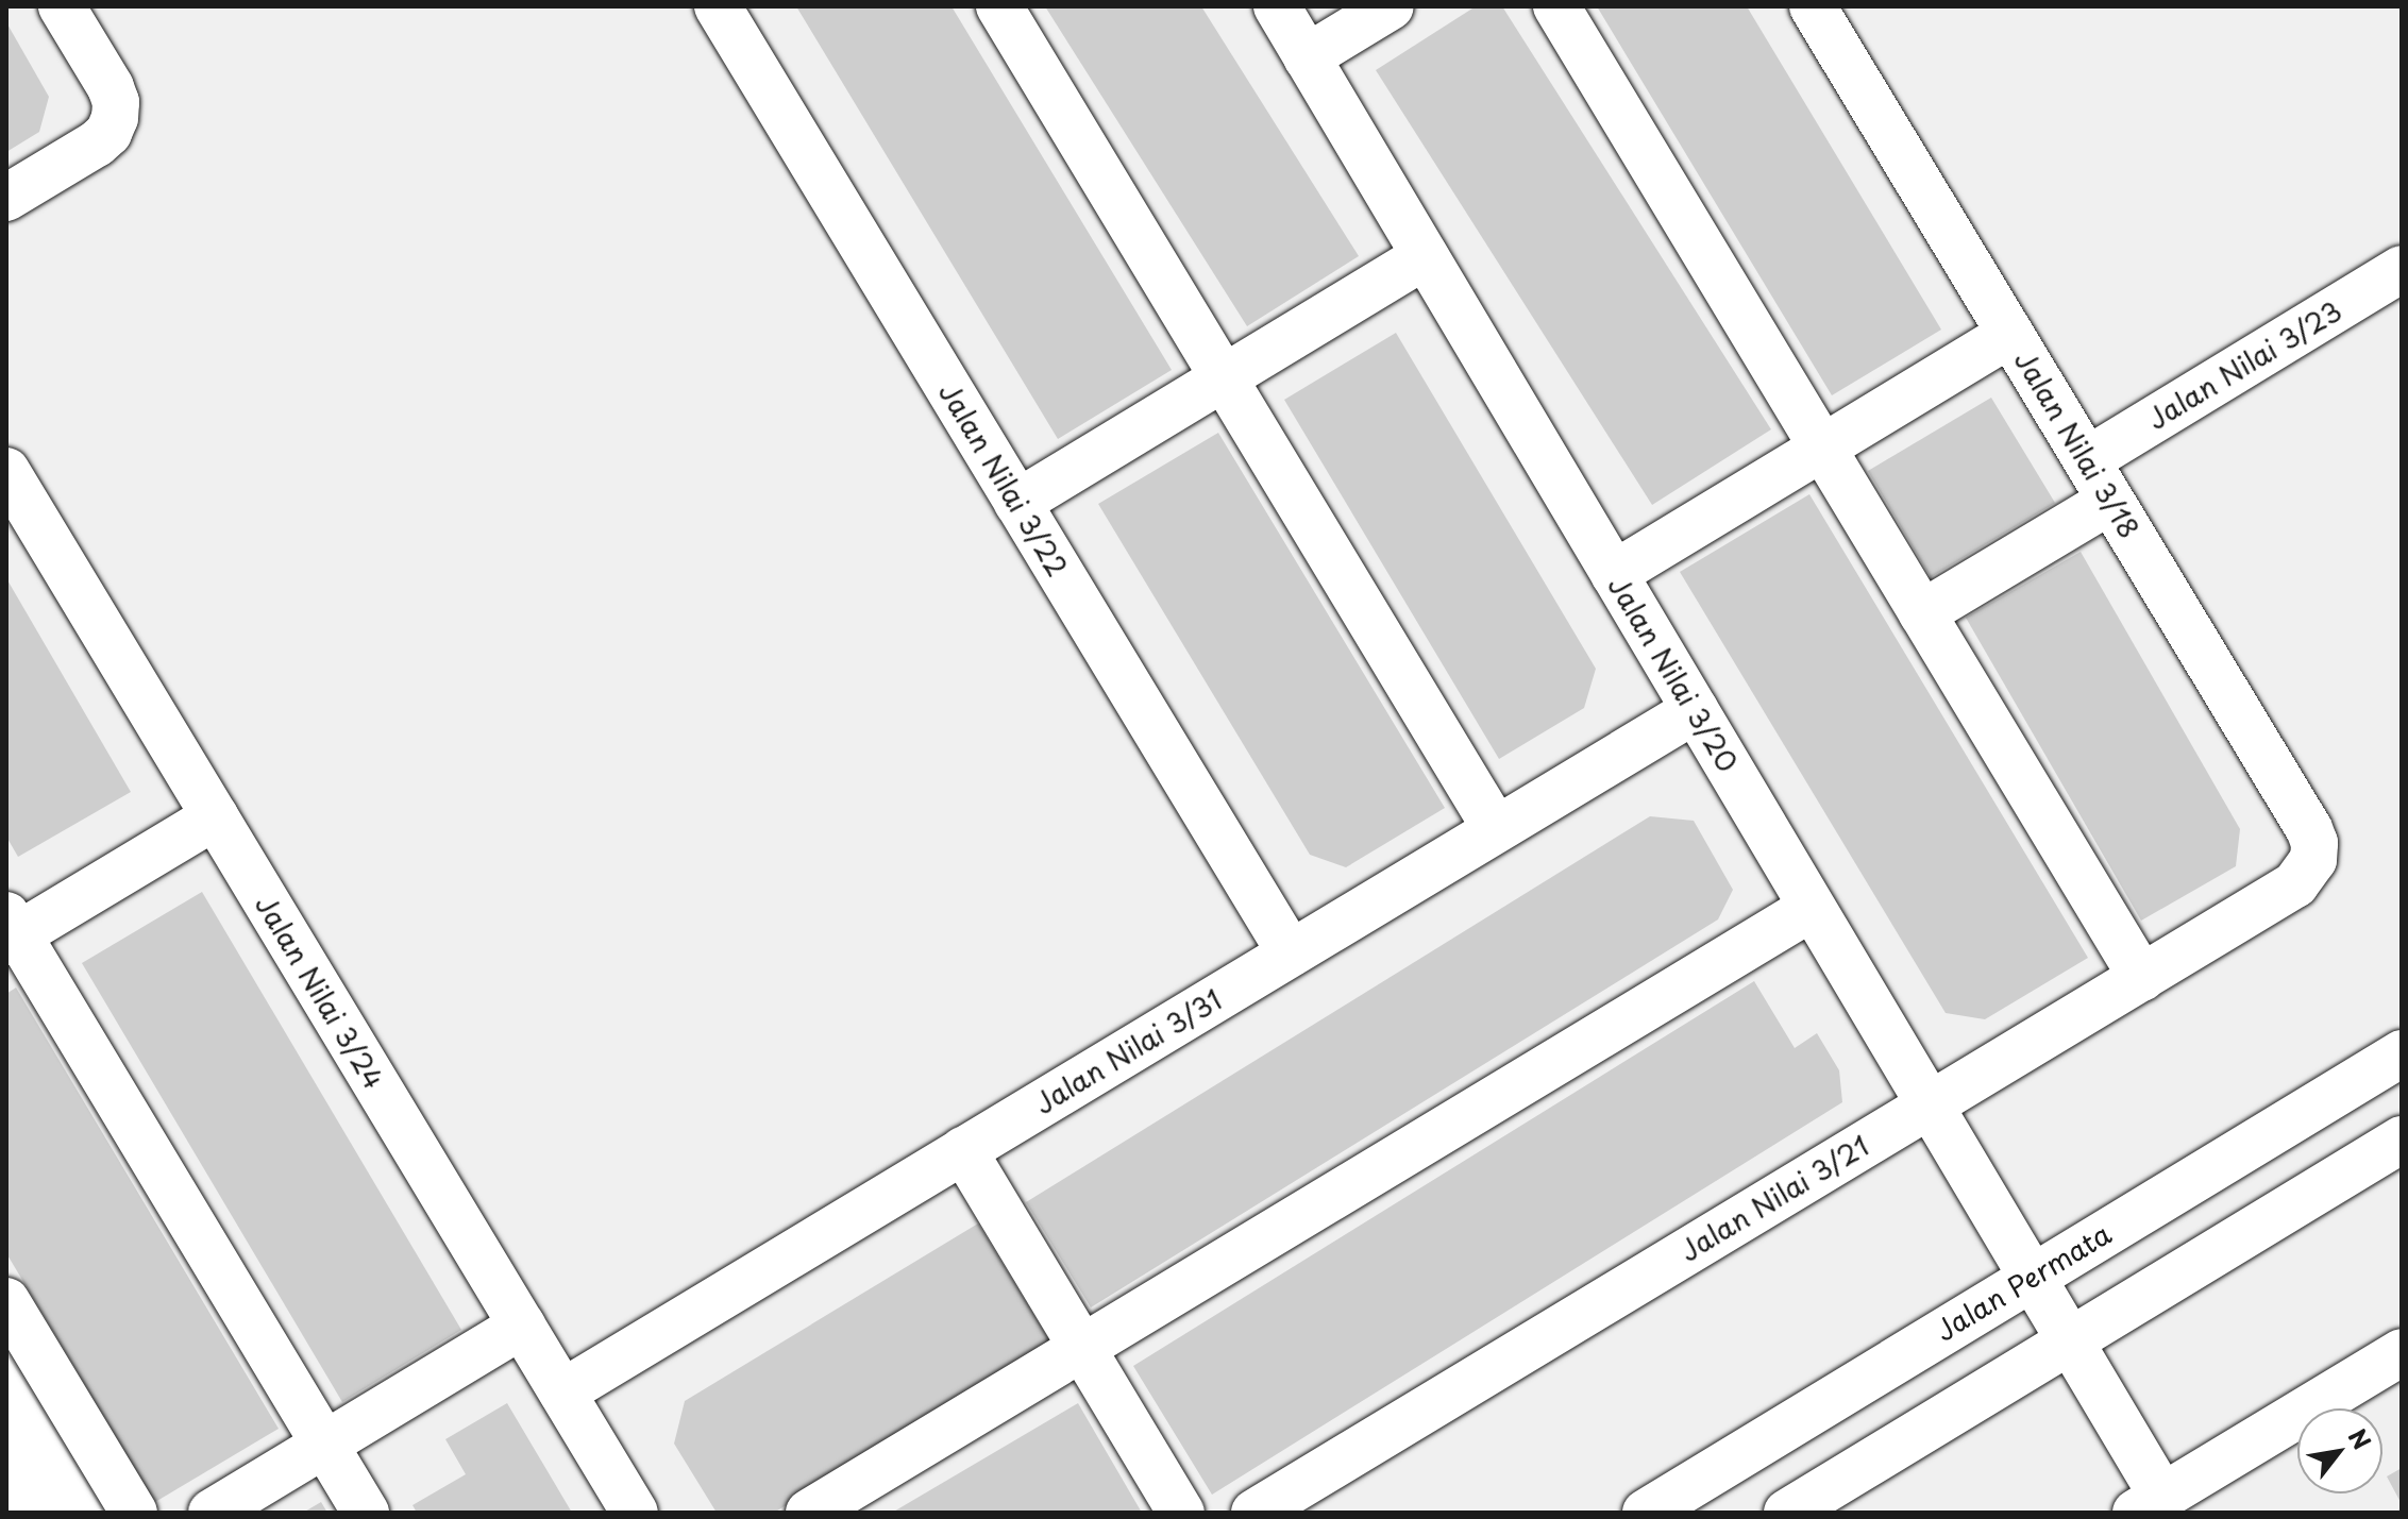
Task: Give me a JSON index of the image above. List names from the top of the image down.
{
  "streets": {
    "street": [
      "Jalan Nilai 3/23",
      "Jalan Nilai 3/18",
      "Jalan Nilai 3/22",
      "Jalan Nilai 3/20",
      "Jalan Nilai 3/24",
      "Jalan Nilai 3/31",
      "Jalan Nilai 3/21",
      "Jalan Permata"
    ]
  },
  "crossings": [
    ["Jalan Nilai 3/23", "Jalan Nilai 3/18"],
    ["Jalan Nilai 3/18", "Jalan Nilai 3/21"],
    ["Jalan Nilai 3/22", "Jalan Nilai 3/31"],
    ["Jalan Nilai 3/20", "Jalan Nilai 3/31"],
    ["Jalan Nilai 3/20", "Jalan Nilai 3/21"],
    ["Jalan Nilai 3/20", "Jalan Permata"],
    ["Jalan Nilai 3/24", "Jalan Nilai 3/31"]
  ],
  "north": "top right"
}
